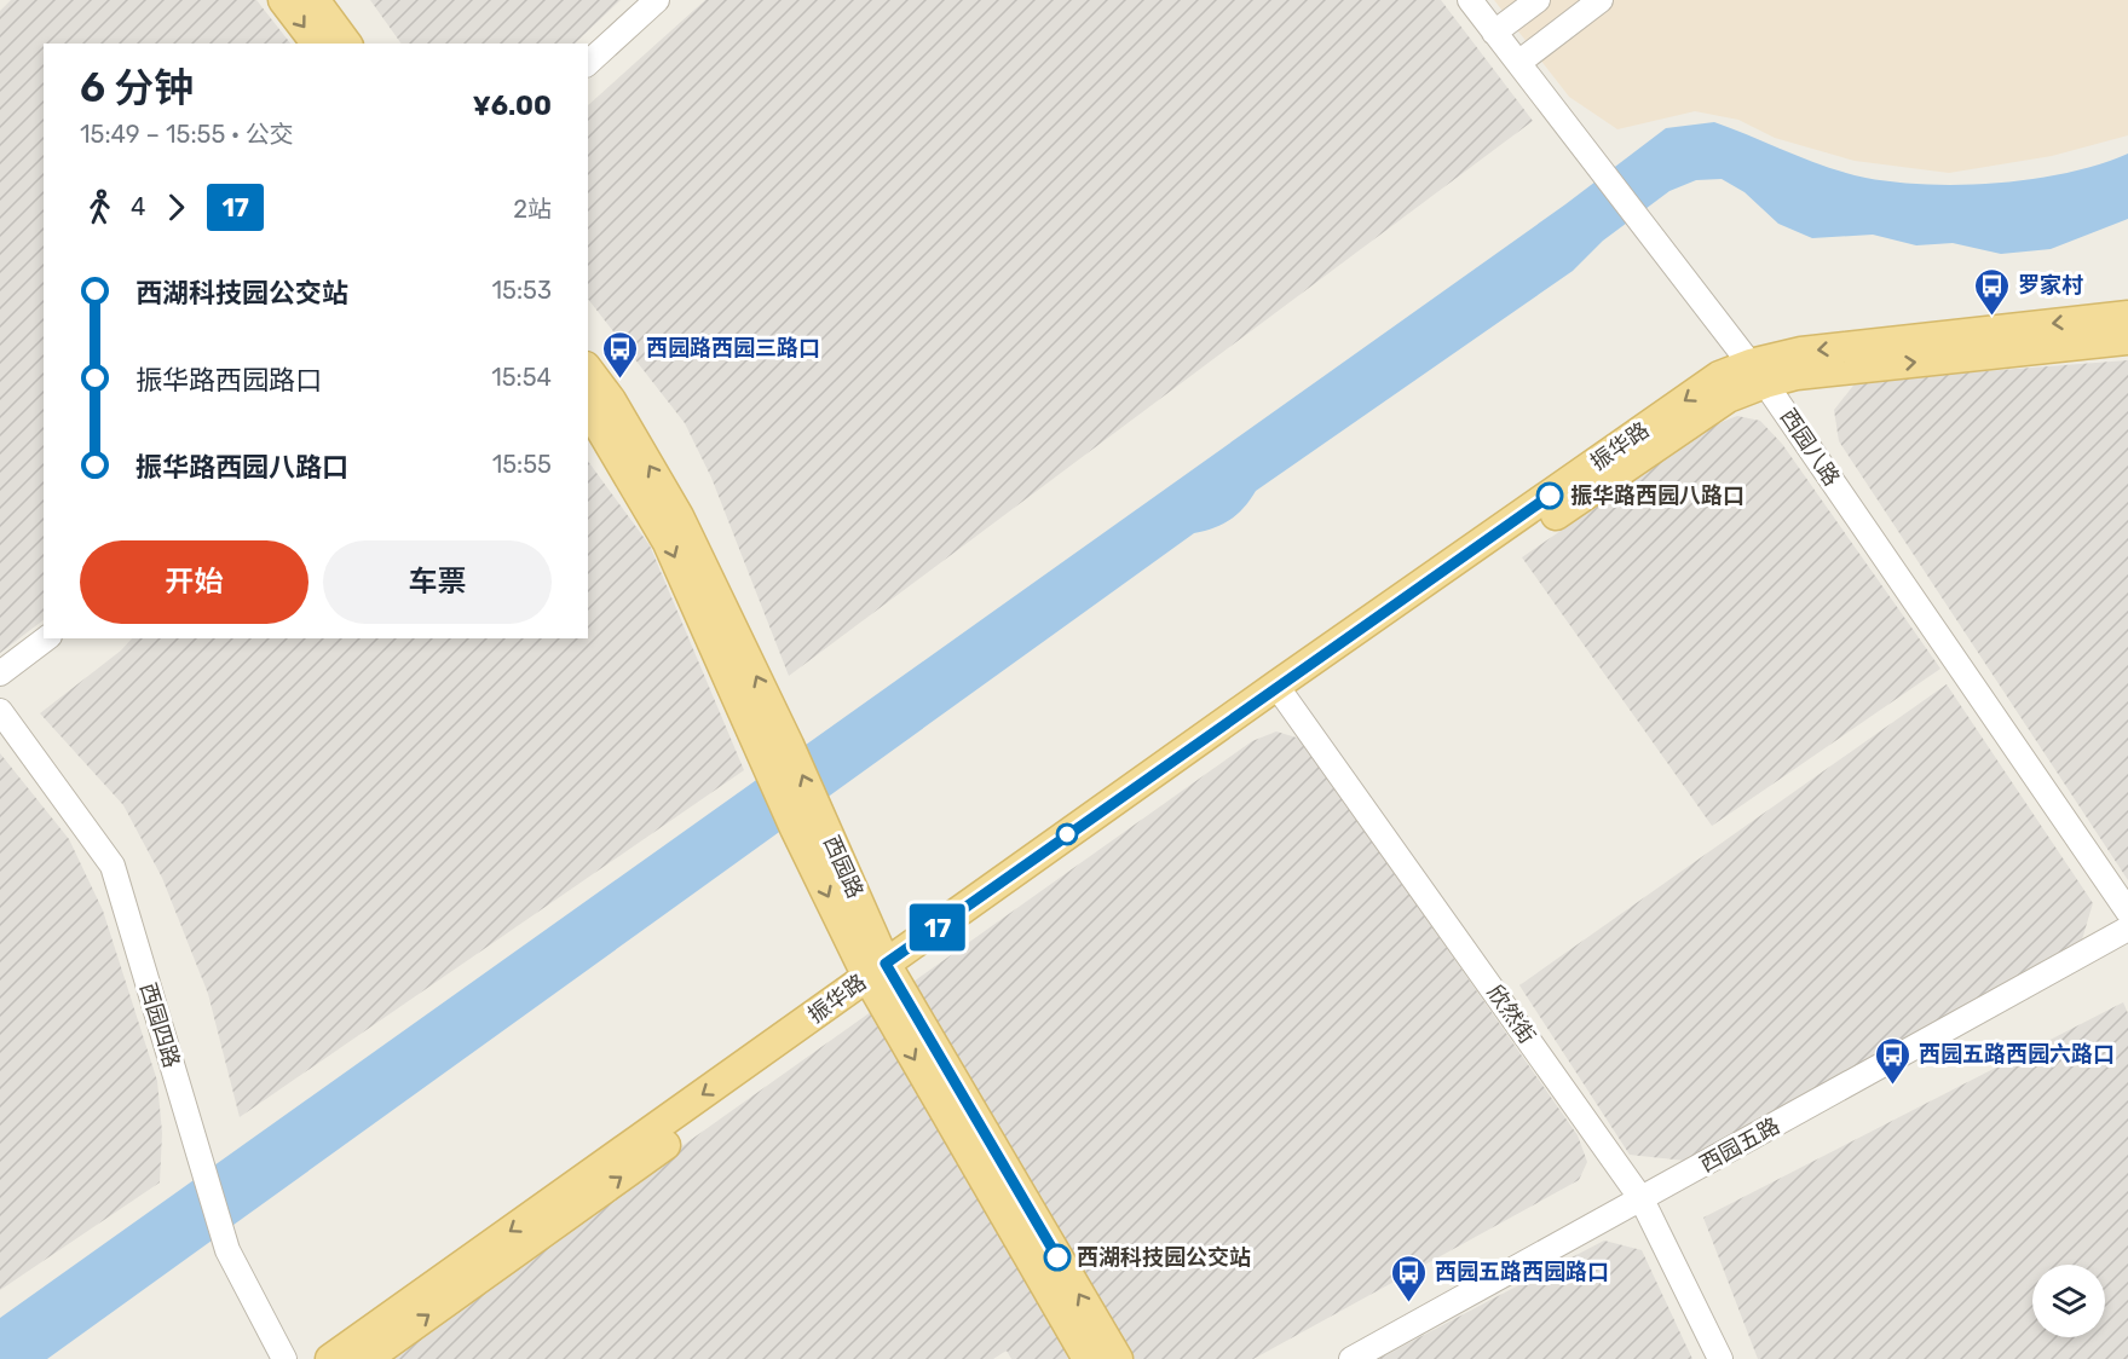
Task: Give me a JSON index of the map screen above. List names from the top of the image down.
{
  "streets": {
    "main road": ["振华路", "西园路"],
    "street": [
      "西园八路",
      "欣然街",
      "西园四路",
      "西园五路"
    ]
  },
  "crossings": [
    ["振华路", "西园八路"],
    ["振华路", "西园路"],
    ["振华路", "欣然街"],
    ["欣然街", "西园五路"]
  ],
  "places": {
    "bus stop": [
      "罗家村",
      "西园路西园三路口",
      "西园五路西园六路口",
      "西园五路西园路口"
    ],
    "other": ["振华路西园八路口", "西湖科技园公交站"]
  },
  "lines": ["bus line 17"],
  "page": {
    "on_map": "17",
    "heading": ["6 分钟", "15:49 – 15:55 · 公交", "¥6.00"],
    "legs": ["4", "17", "2站"],
    "list": [
      {
        "name": "西湖科技园公交站",
        "value": "15:53"
      },
      {
        "name": "振华路西园路口",
        "value": "15:54"
      },
      {
        "name": "振华路西园八路口",
        "value": "15:55"
      }
    ],
    "buttons": ["开始", "车票"]
  }
}
